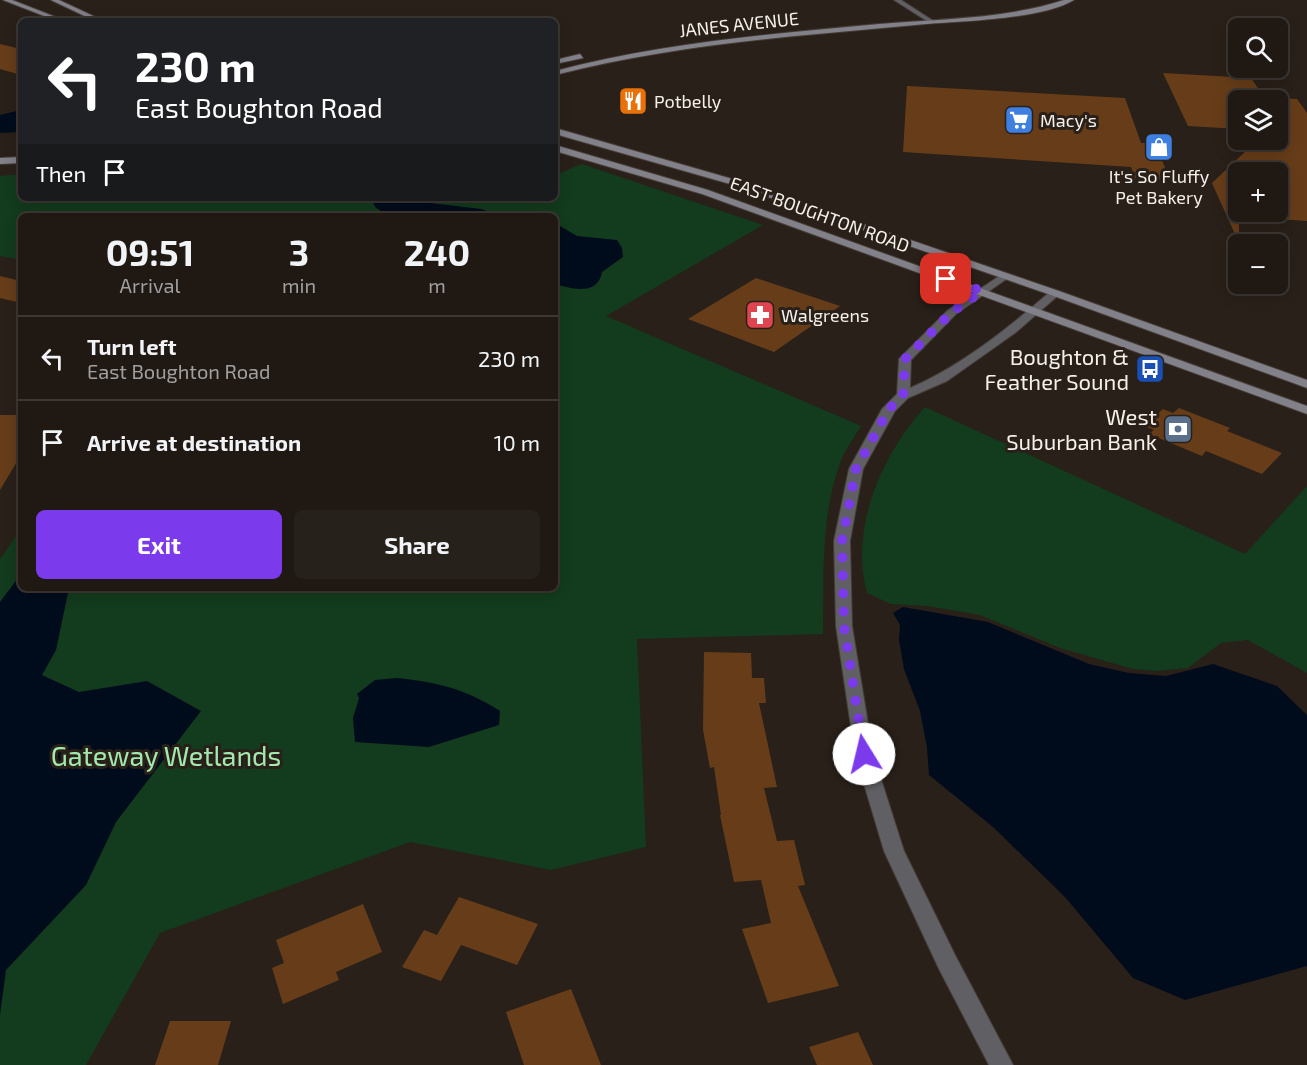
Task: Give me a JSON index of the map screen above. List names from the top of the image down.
{
  "streets": {
    "main road": ["JANES AVENUE", "EAST BOUGHTON ROAD"]
  },
  "parks": ["Gateway Wetlands"],
  "places": {
    "restaurant": ["Potbelly"],
    "supermarket": ["Macy's"],
    "shop": ["It's So Fluffy Pet Bakery"],
    "pharmacy": ["Walgreens"],
    "bus stop": ["Boughton & Feather Sound"],
    "bank": ["West Suburban Bank"]
  },
  "page": {
    "map_buttons": ["+", "−"],
    "turn": ["230 m", "East Boughton Road"],
    "then": "Then",
    "eta": [
      "09:51",
      "Arrival",
      "3",
      "min",
      "240",
      "m"
    ],
    "list": [
      {
        "name": "Turn left",
        "note": "East Boughton Road",
        "value": "230 m"
      },
      {
        "name": "Arrive at destination",
        "value": "10 m"
      }
    ],
    "buttons": ["Exit", "Share"]
  }
}
